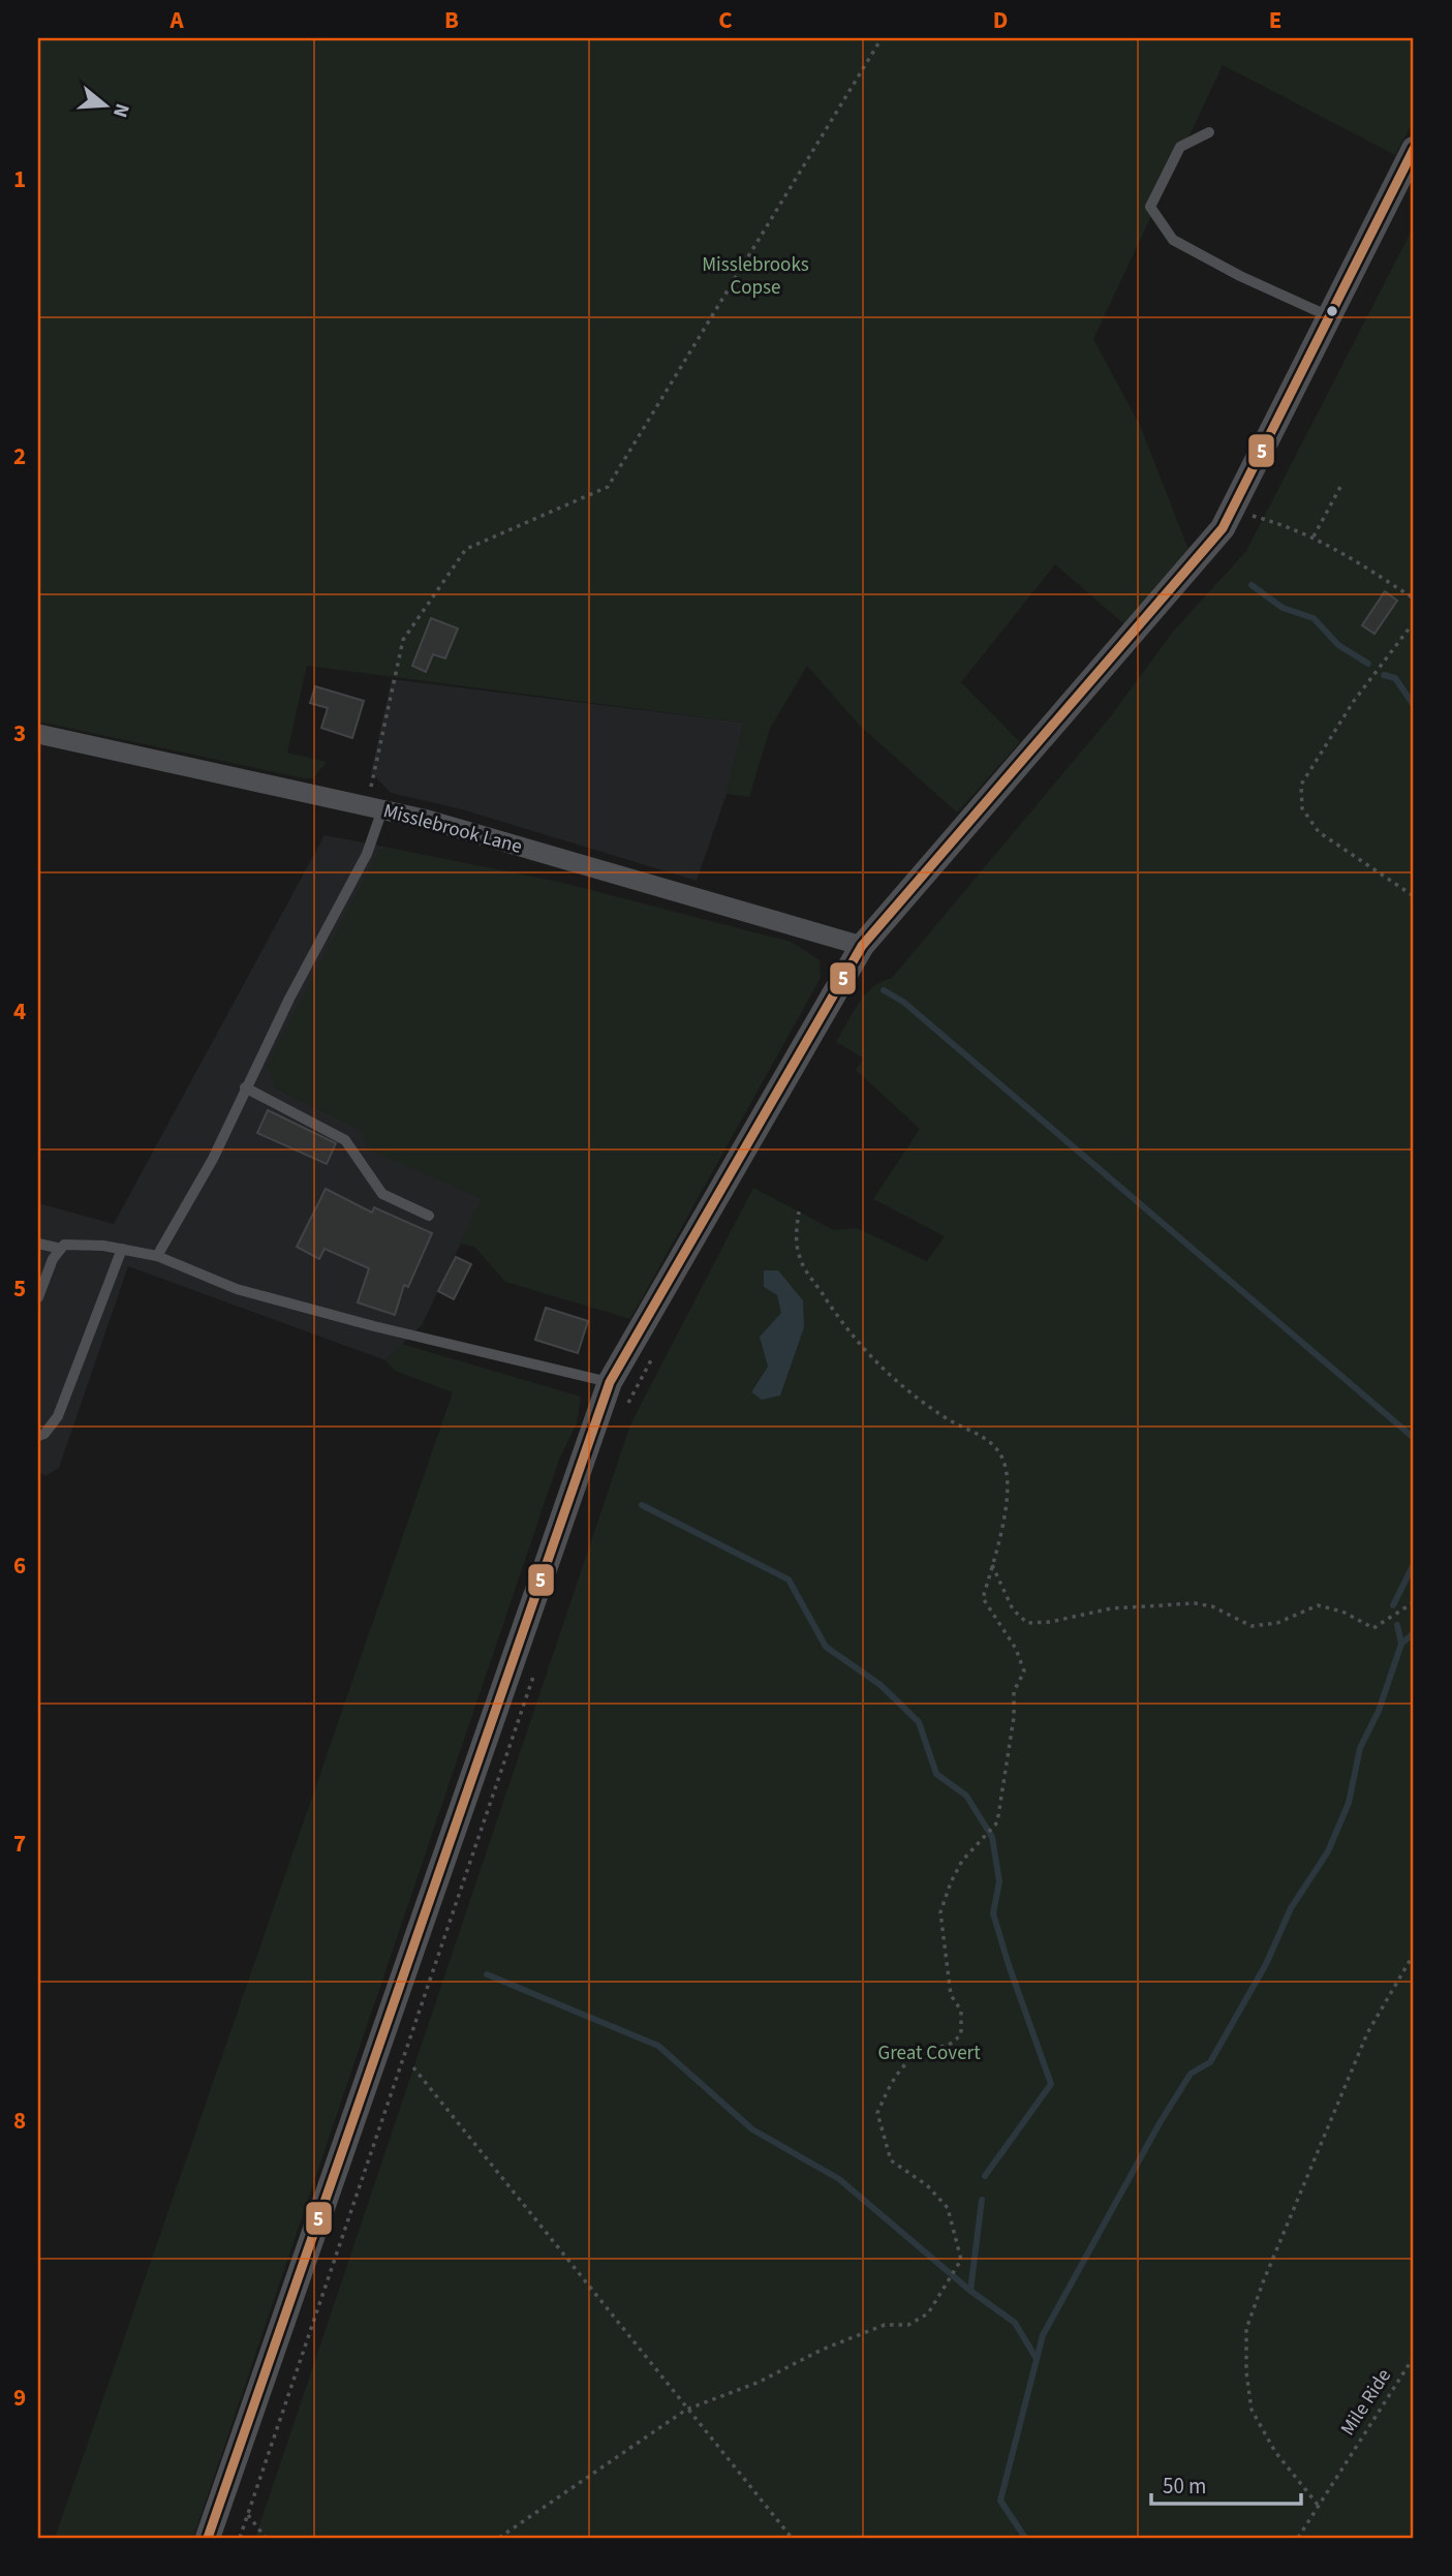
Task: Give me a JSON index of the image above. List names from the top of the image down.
{
  "streets": {
    "street": ["Misslebrook Lane"],
    "path": ["Mile Ride"]
  },
  "parks": ["Misslebrooks Copse", "Great Covert"],
  "lines": ["transit line 5"],
  "scale_bar": "50 m",
  "north": "right",
  "grid": {
    "columns": [
      "A",
      "B",
      "C",
      "D",
      "E"
    ],
    "rows": [
      "1",
      "2",
      "3",
      "4",
      "5",
      "6",
      "7",
      "8",
      "9"
    ]
  }
}
